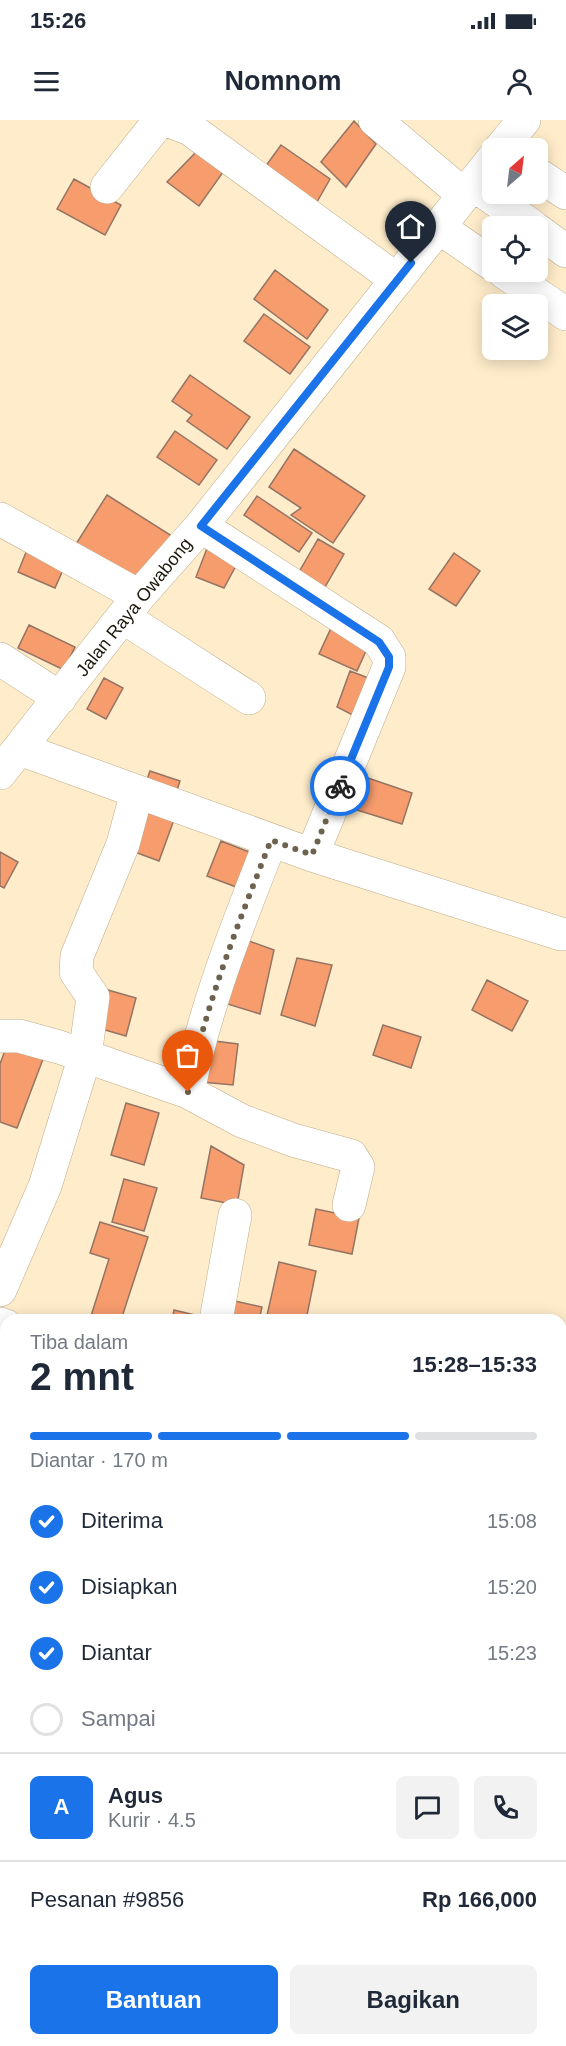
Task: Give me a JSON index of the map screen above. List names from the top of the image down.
{
  "streets": {
    "street": ["Jalan Raya Owabong"]
  },
  "north": "top right",
  "page": {
    "status": "15:26",
    "header": "Nomnom",
    "heading": ["2 mnt", "Tiba dalam", "15:28–15:33"],
    "panel": [
      "Agus",
      "Kurir · 4.5",
      "Pesanan #9856",
      "Rp 166,000"
    ],
    "bar": "Diantar · 170 m",
    "list": [
      ["Diterima", "15:08"],
      ["Disiapkan", "15:20"],
      ["Diantar", "15:23"],
      "Sampai"
    ],
    "round": "A",
    "buttons": ["Bantuan", "Bagikan"]
  }
}
